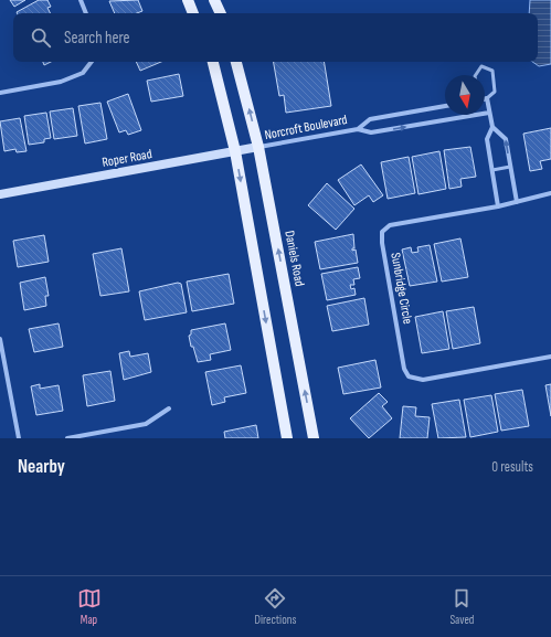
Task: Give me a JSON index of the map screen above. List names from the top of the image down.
{
  "streets": {
    "main road": ["Daniels Road"],
    "street": ["Norcroft Boulevard", "Roper Road", "Sunbridge Circle"]
  },
  "crossings": [
    ["Norcroft Boulevard", "Roper Road"],
    ["Norcroft Boulevard", "Daniels Road"],
    ["Roper Road", "Daniels Road"]
  ],
  "north": "bottom",
  "page": {
    "search": "Search here",
    "heading": ["Nearby", "0 results"],
    "nav": ["Map", "Directions", "Saved"]
  }
}
